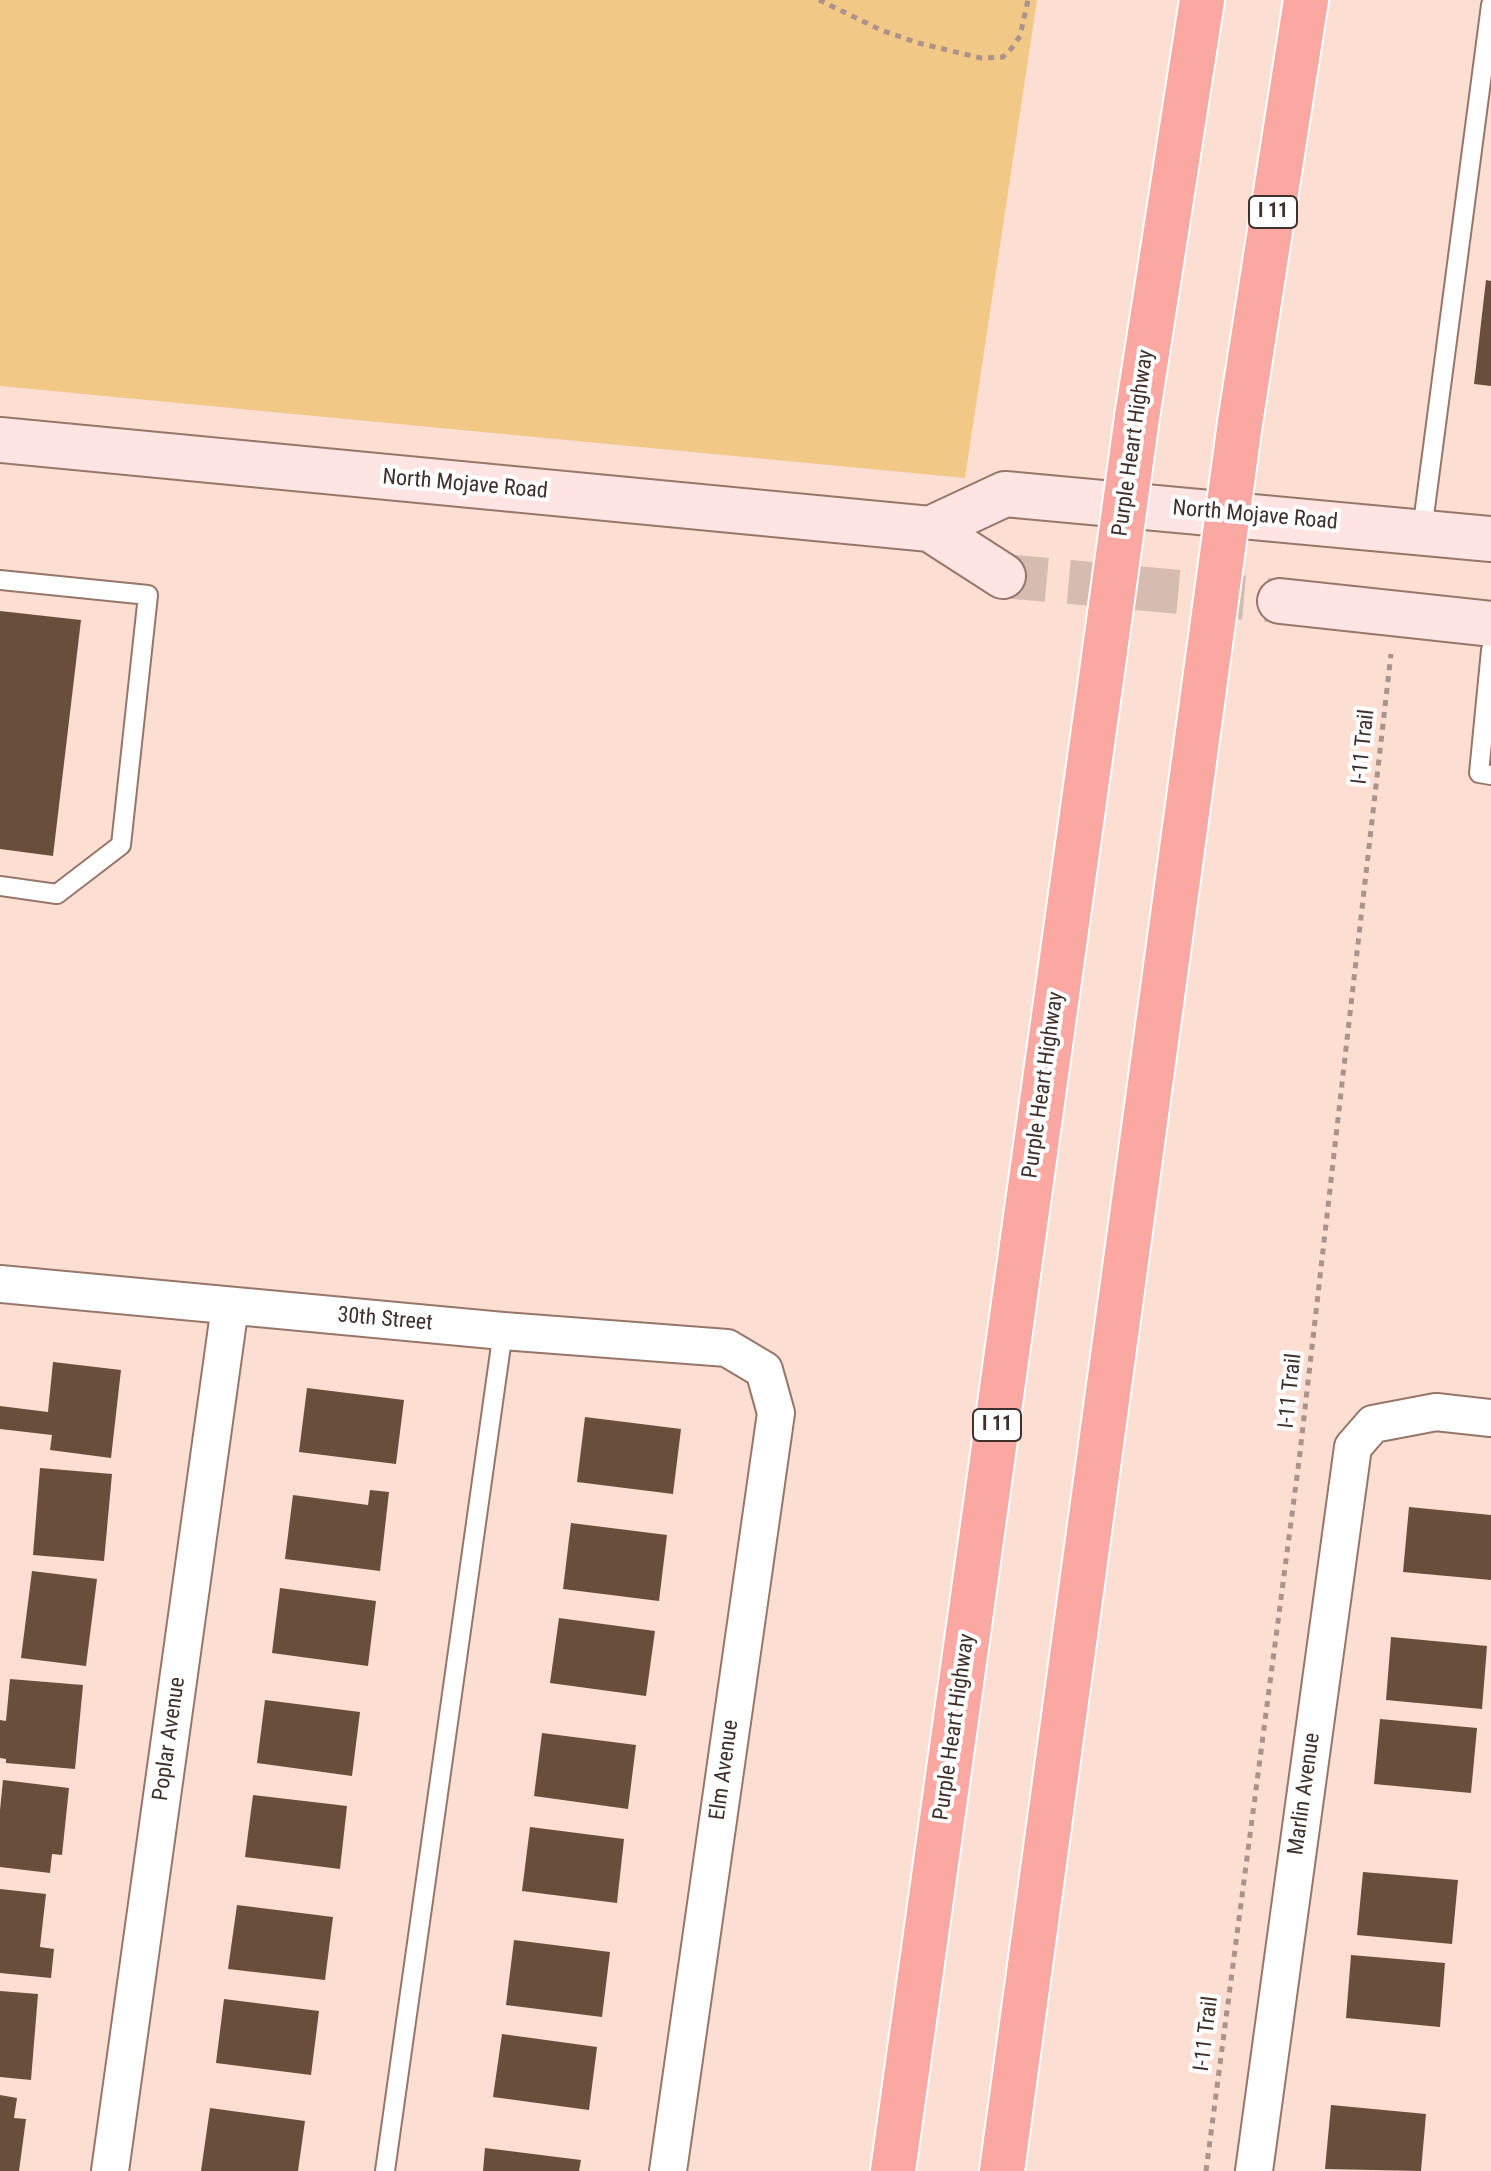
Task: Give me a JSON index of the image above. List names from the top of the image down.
{
  "streets": {
    "highway": ["I 11", "Purple Heart Highway"],
    "street": [
      "North Mojave Road",
      "30th Street",
      "Poplar Avenue",
      "Elm Avenue",
      "Marlin Avenue"
    ],
    "path": ["I-11 Trail"]
  },
  "crossings": [
    ["30th Street", "Poplar Avenue"],
    ["30th Street", "Elm Avenue"]
  ]
}
